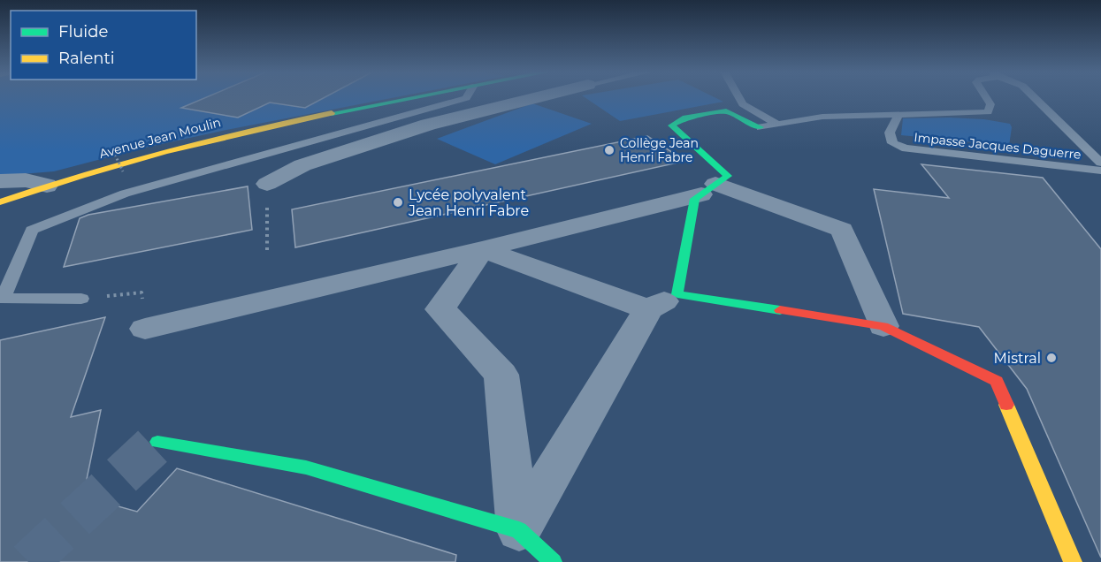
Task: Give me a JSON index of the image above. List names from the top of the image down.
{
  "streets": {
    "street": ["Avenue Jean Moulin"],
    "lane": ["Impasse Jacques Daguerre"]
  },
  "places": ["Collège Jean Henri Fabre", "Lycée polyvalent Jean Henri Fabre", "Mistral"],
  "legend": ["Fluide", "Ralenti"]
}
